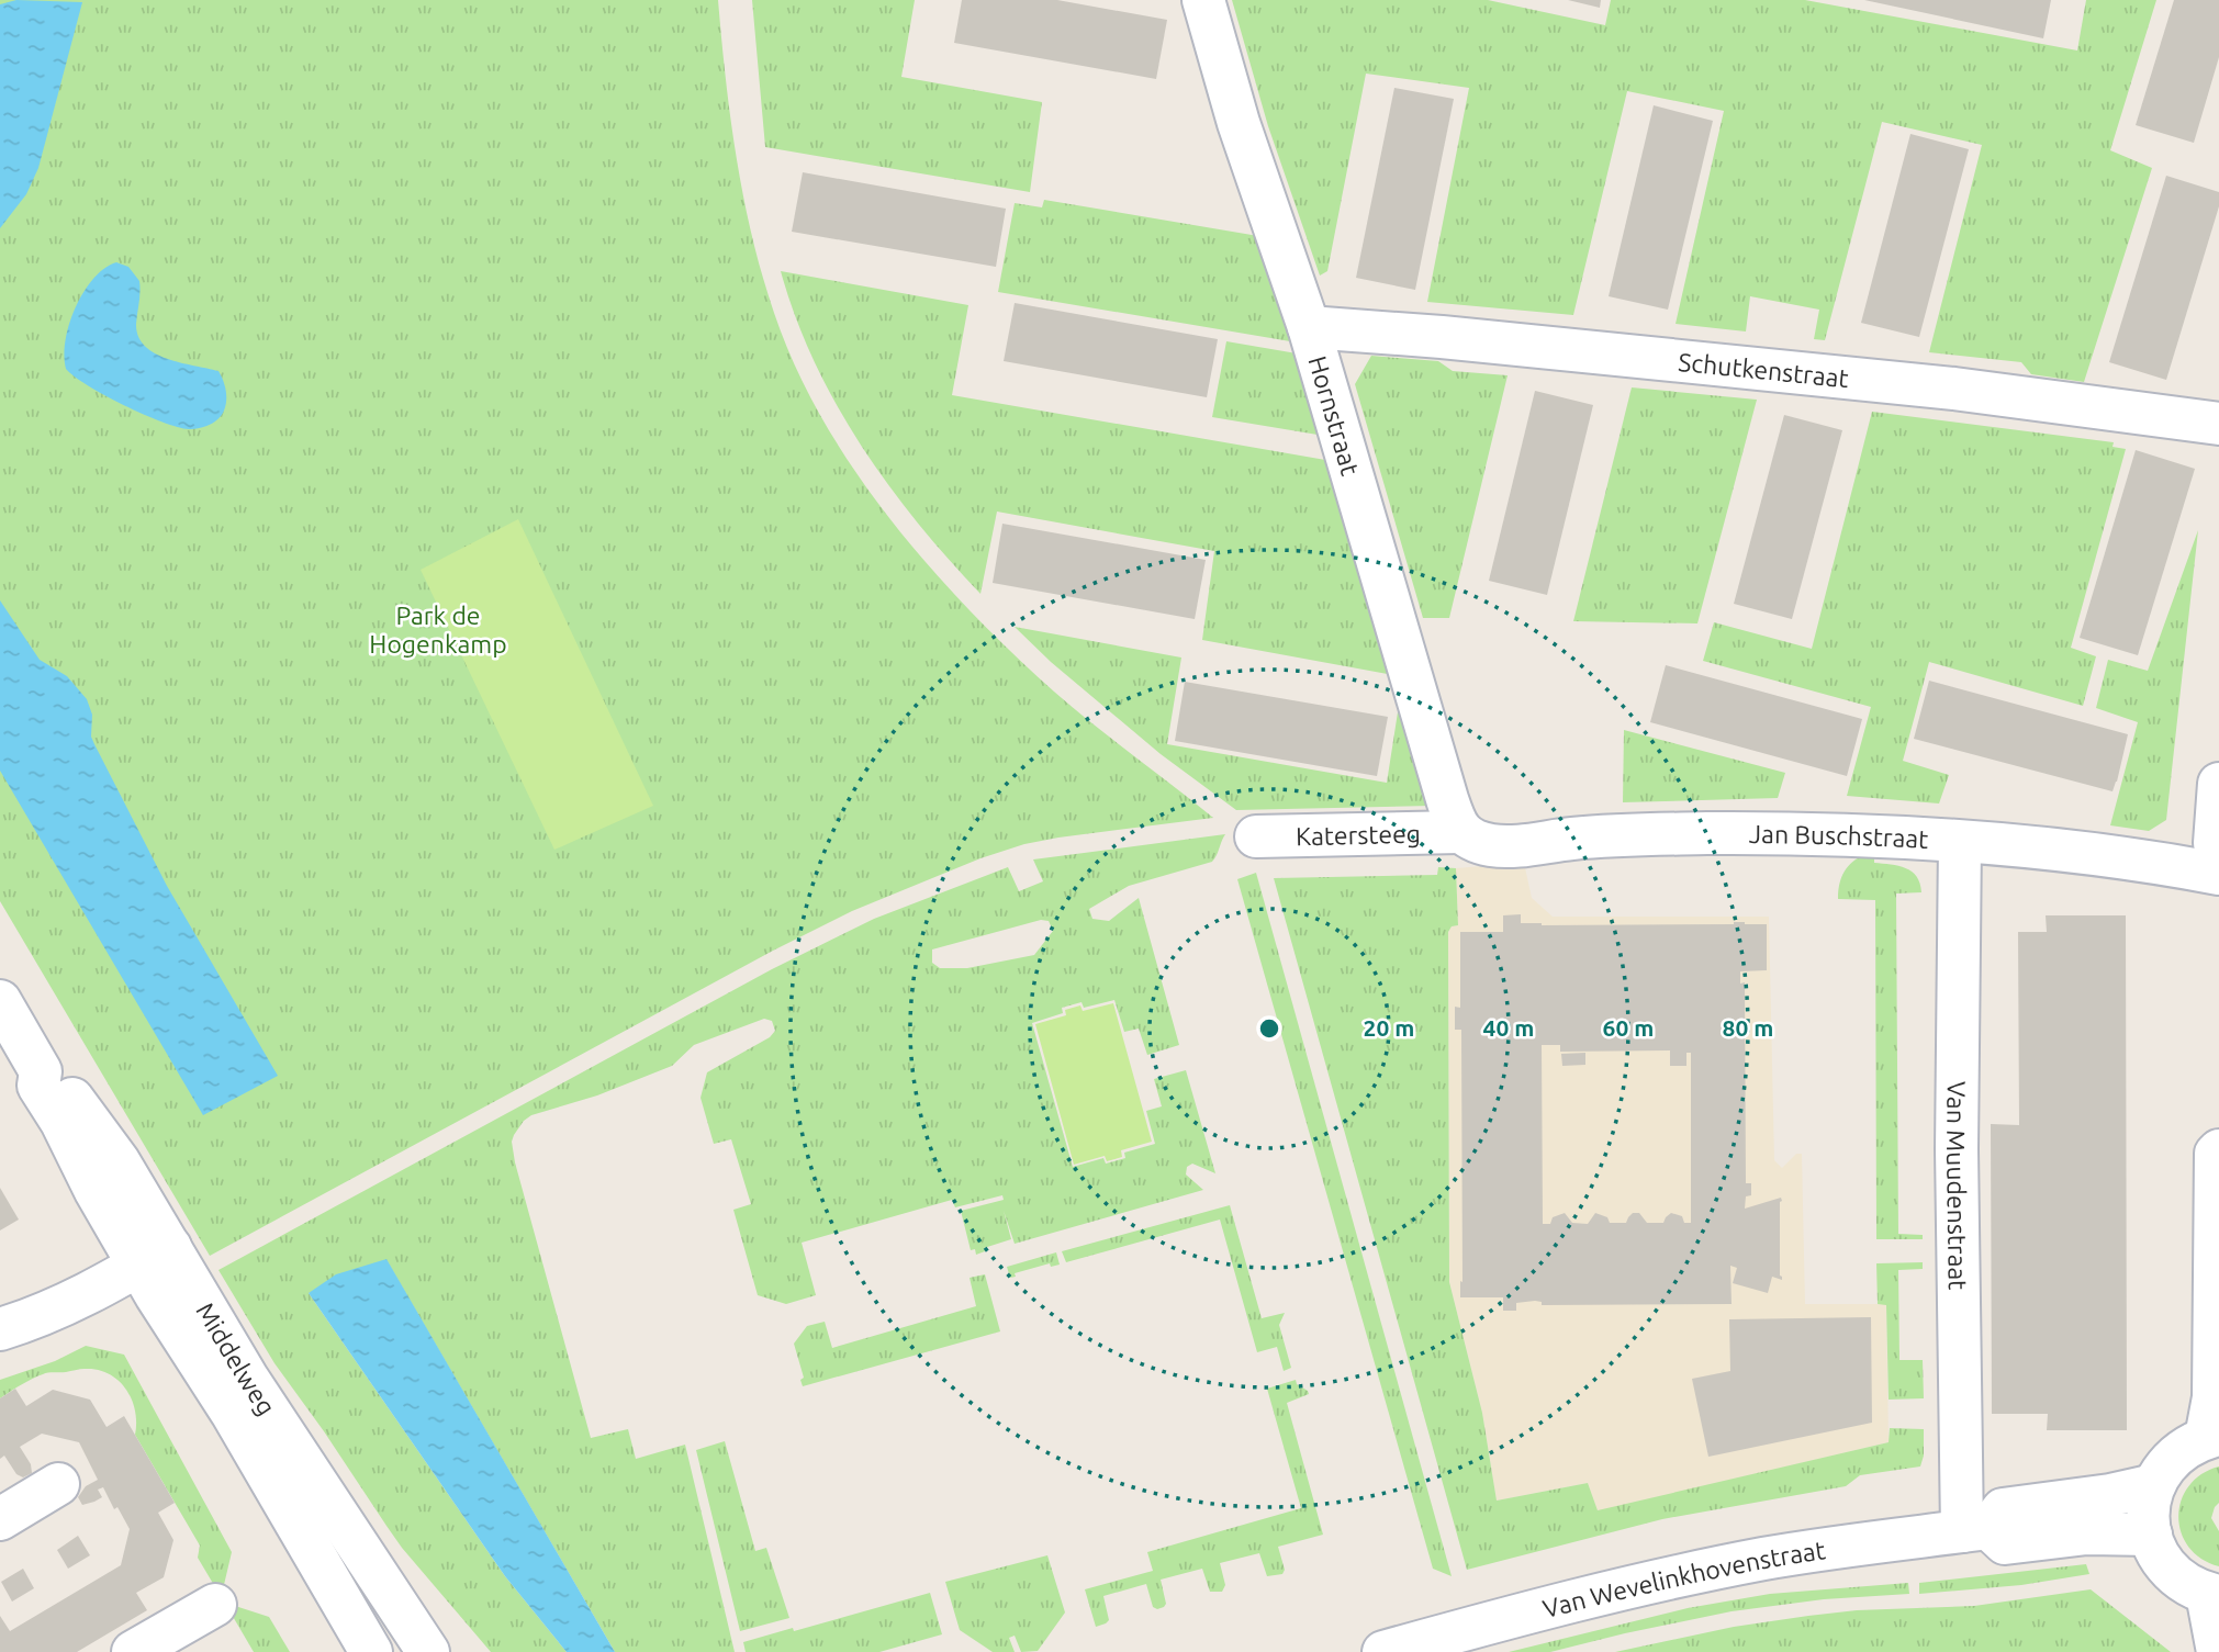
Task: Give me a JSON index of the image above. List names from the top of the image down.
{
  "streets": {
    "street": [
      "Schutkenstraat",
      "Hornstraat",
      "Katersteeg",
      "Jan Buschstraat",
      "Van Muudenstraat",
      "Middelweg",
      "Van Wevelinkhovenstraat"
    ]
  },
  "crossings": [
    ["Schutkenstraat", "Hornstraat"],
    ["Hornstraat", "Katersteeg"],
    ["Hornstraat", "Jan Buschstraat"],
    ["Katersteeg", "Jan Buschstraat"],
    ["Jan Buschstraat", "Van Muudenstraat"],
    ["Van Muudenstraat", "Van Wevelinkhovenstraat"]
  ],
  "parks": ["Park de Hogenkamp"],
  "rings": [
    "20 m",
    "40 m",
    "60 m",
    "80 m"
  ]
}
